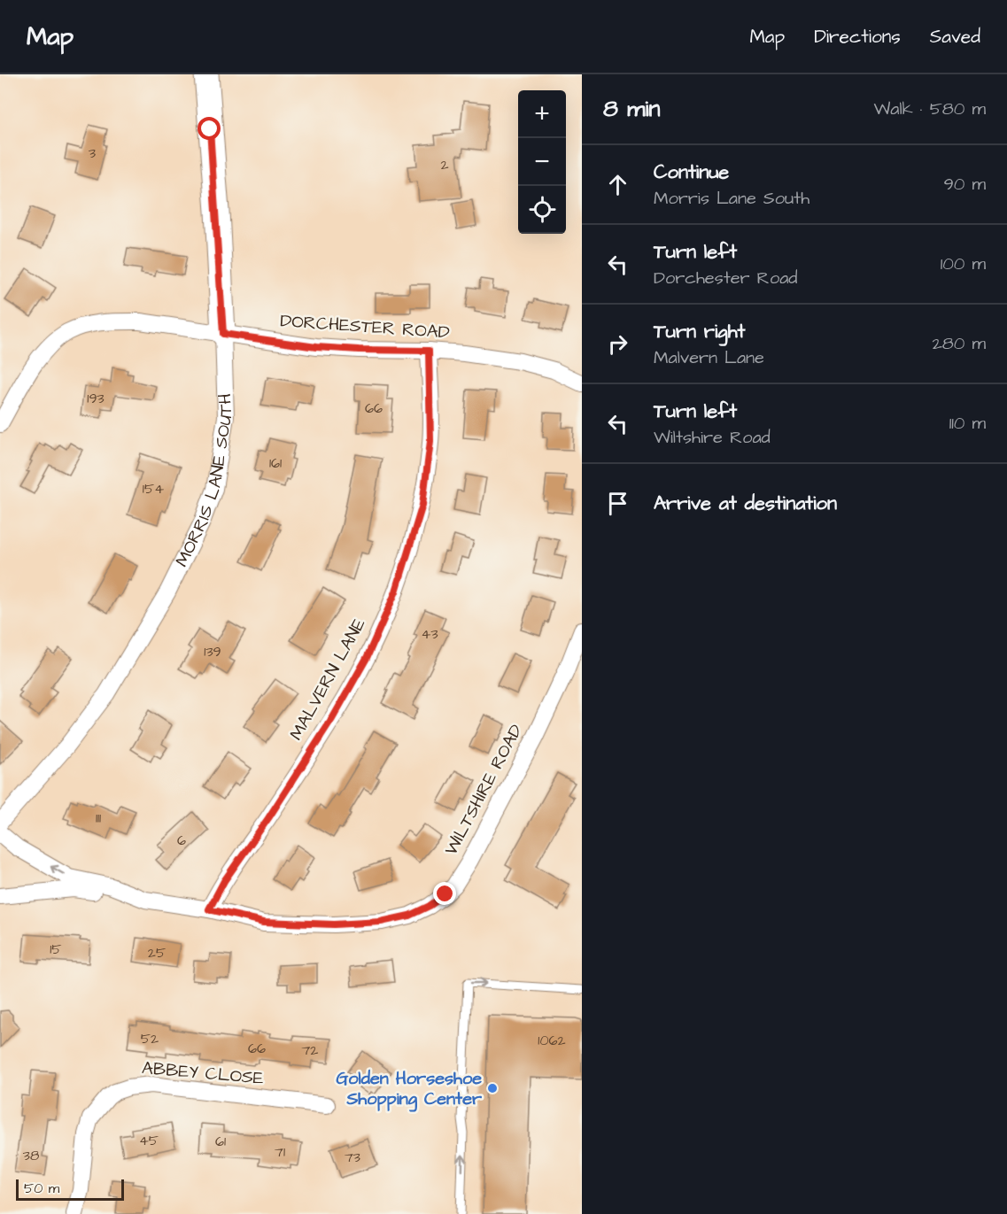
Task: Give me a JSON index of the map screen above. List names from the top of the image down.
{
  "streets": {
    "street": [
      "DORCHESTER ROAD",
      "MORRIS LANE SOUTH",
      "MALVERN LANE",
      "WILTSHIRE ROAD",
      "ABBEY CLOSE"
    ]
  },
  "crossings": [
    ["DORCHESTER ROAD", "MORRIS LANE SOUTH"],
    ["DORCHESTER ROAD", "MALVERN LANE"],
    ["MALVERN LANE", "WILTSHIRE ROAD"]
  ],
  "places": ["Golden Horseshoe Shopping Center"],
  "house_numbers": [
    "3",
    "2",
    "193",
    "66",
    "161",
    "154",
    "43",
    "139",
    "111",
    "6",
    "15",
    "25",
    "52",
    "1062",
    "66",
    "72",
    "45",
    "61",
    "71",
    "38",
    "73"
  ],
  "scale_bar": "50 m",
  "page": {
    "header": "Map",
    "nav": ["Map", "Directions", "Saved"],
    "heading": ["8 min", "Walk · 580 m"],
    "map_buttons": ["+", "−"],
    "list": [
      ["Continue", "Morris Lane South", "90 m"],
      ["Turn left", "Dorchester Road", "100 m"],
      ["Turn right", "Malvern Lane", "280 m"],
      ["Turn left", "Wiltshire Road", "110 m"],
      "Arrive at destination"
    ],
    "scale": "50 m"
  }
}
